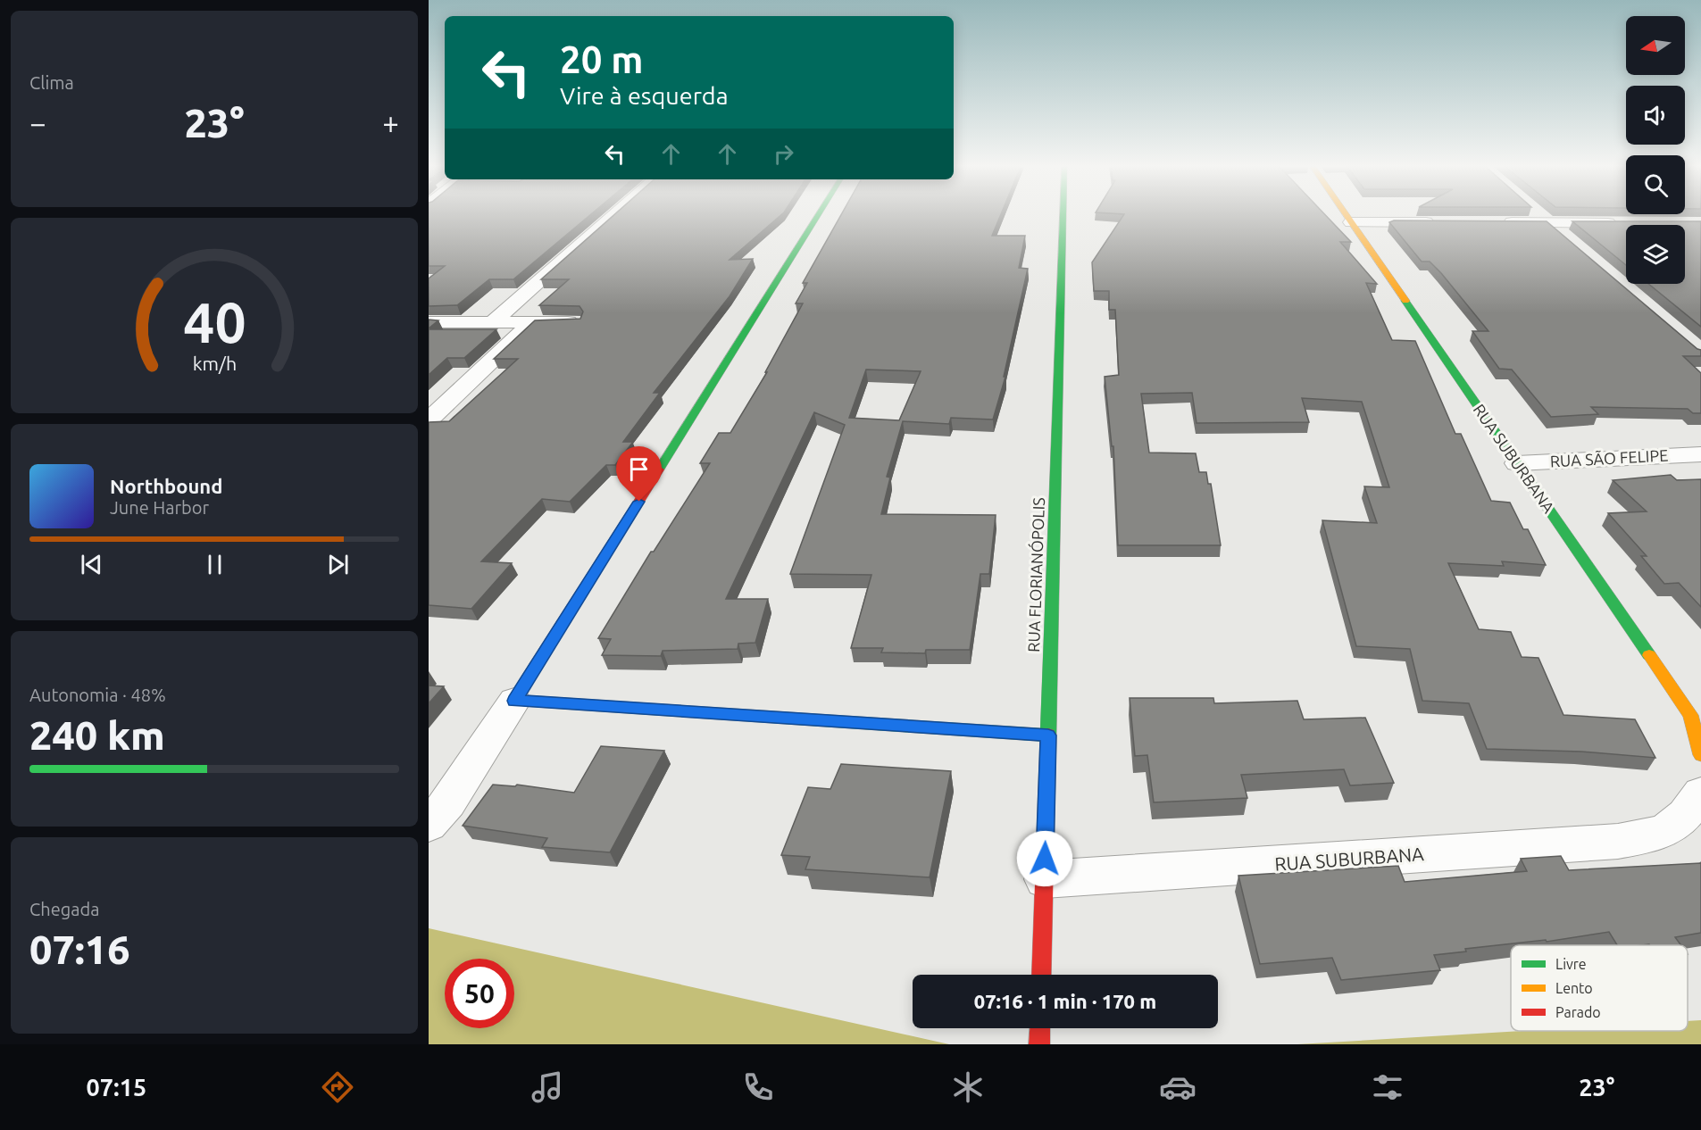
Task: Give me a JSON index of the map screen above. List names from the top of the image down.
{
  "streets": {
    "street": ["RUA SUBURBANA", "RUA SÃO FELIPE", "RUA FLORIANÓPOLIS"]
  },
  "crossings": [
    ["RUA SUBURBANA", "RUA SÃO FELIPE"],
    ["RUA SUBURBANA", "RUA FLORIANÓPOLIS"]
  ],
  "legend": ["Livre", "Lento", "Parado"],
  "north": "left",
  "page": {
    "tile": [
      "Clima",
      ["Autonomia · 48%", "240 km"],
      ["Chegada", "07:16"]
    ],
    "turn": ["20 m", "Vire à esquerda"],
    "heat": ["−", "23°", "+"],
    "song": ["Northbound", "June Harbor"],
    "limit": "50",
    "trip": "07:16 · 1 min · 170 m",
    "tabs": ["07:15", "23°"],
    "gauge": ["40", "km/h"]
  }
}
